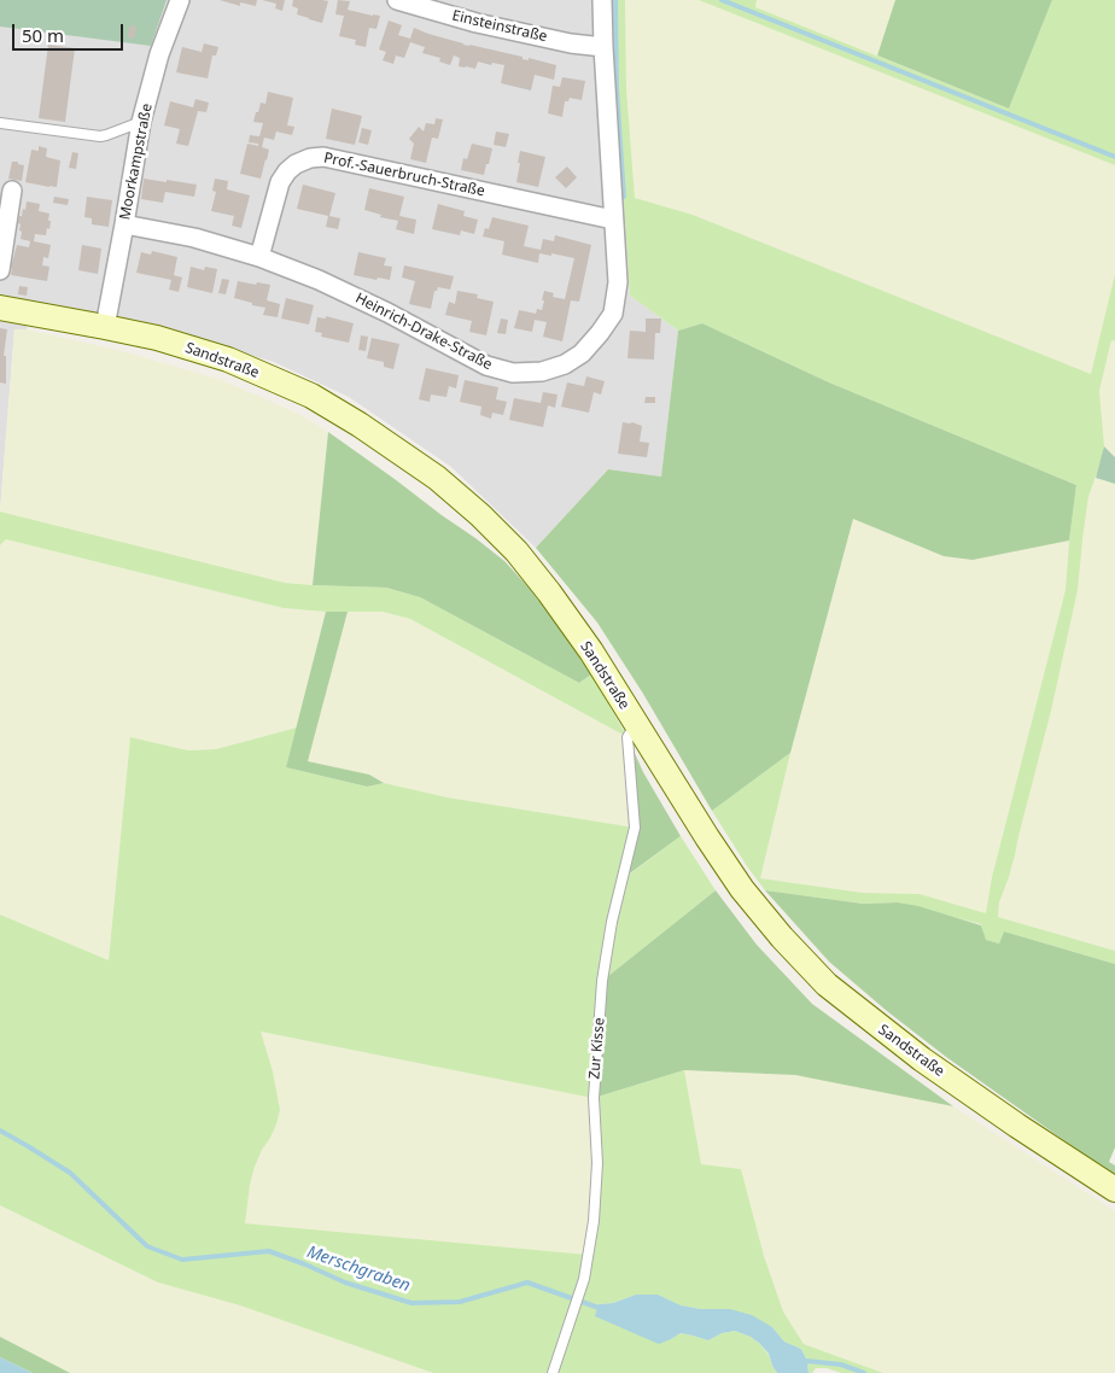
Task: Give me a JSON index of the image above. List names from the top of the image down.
{
  "streets": {
    "main road": ["Sandstraße"],
    "street": [
      "Einsteinstraße",
      "Moorkampstraße",
      "Prof.-Sauerbruch-Straße",
      "Heinrich-Drake-Straße"
    ],
    "lane": ["Zur Kisse"]
  },
  "crossings": [
    ["Einsteinstraße", "Heinrich-Drake-Straße"],
    ["Moorkampstraße", "Heinrich-Drake-Straße"],
    ["Moorkampstraße", "Sandstraße"],
    ["Prof.-Sauerbruch-Straße", "Heinrich-Drake-Straße"],
    ["Sandstraße", "Zur Kisse"]
  ],
  "water": ["Merschgraben"],
  "scale_bar": "50 m"
}
